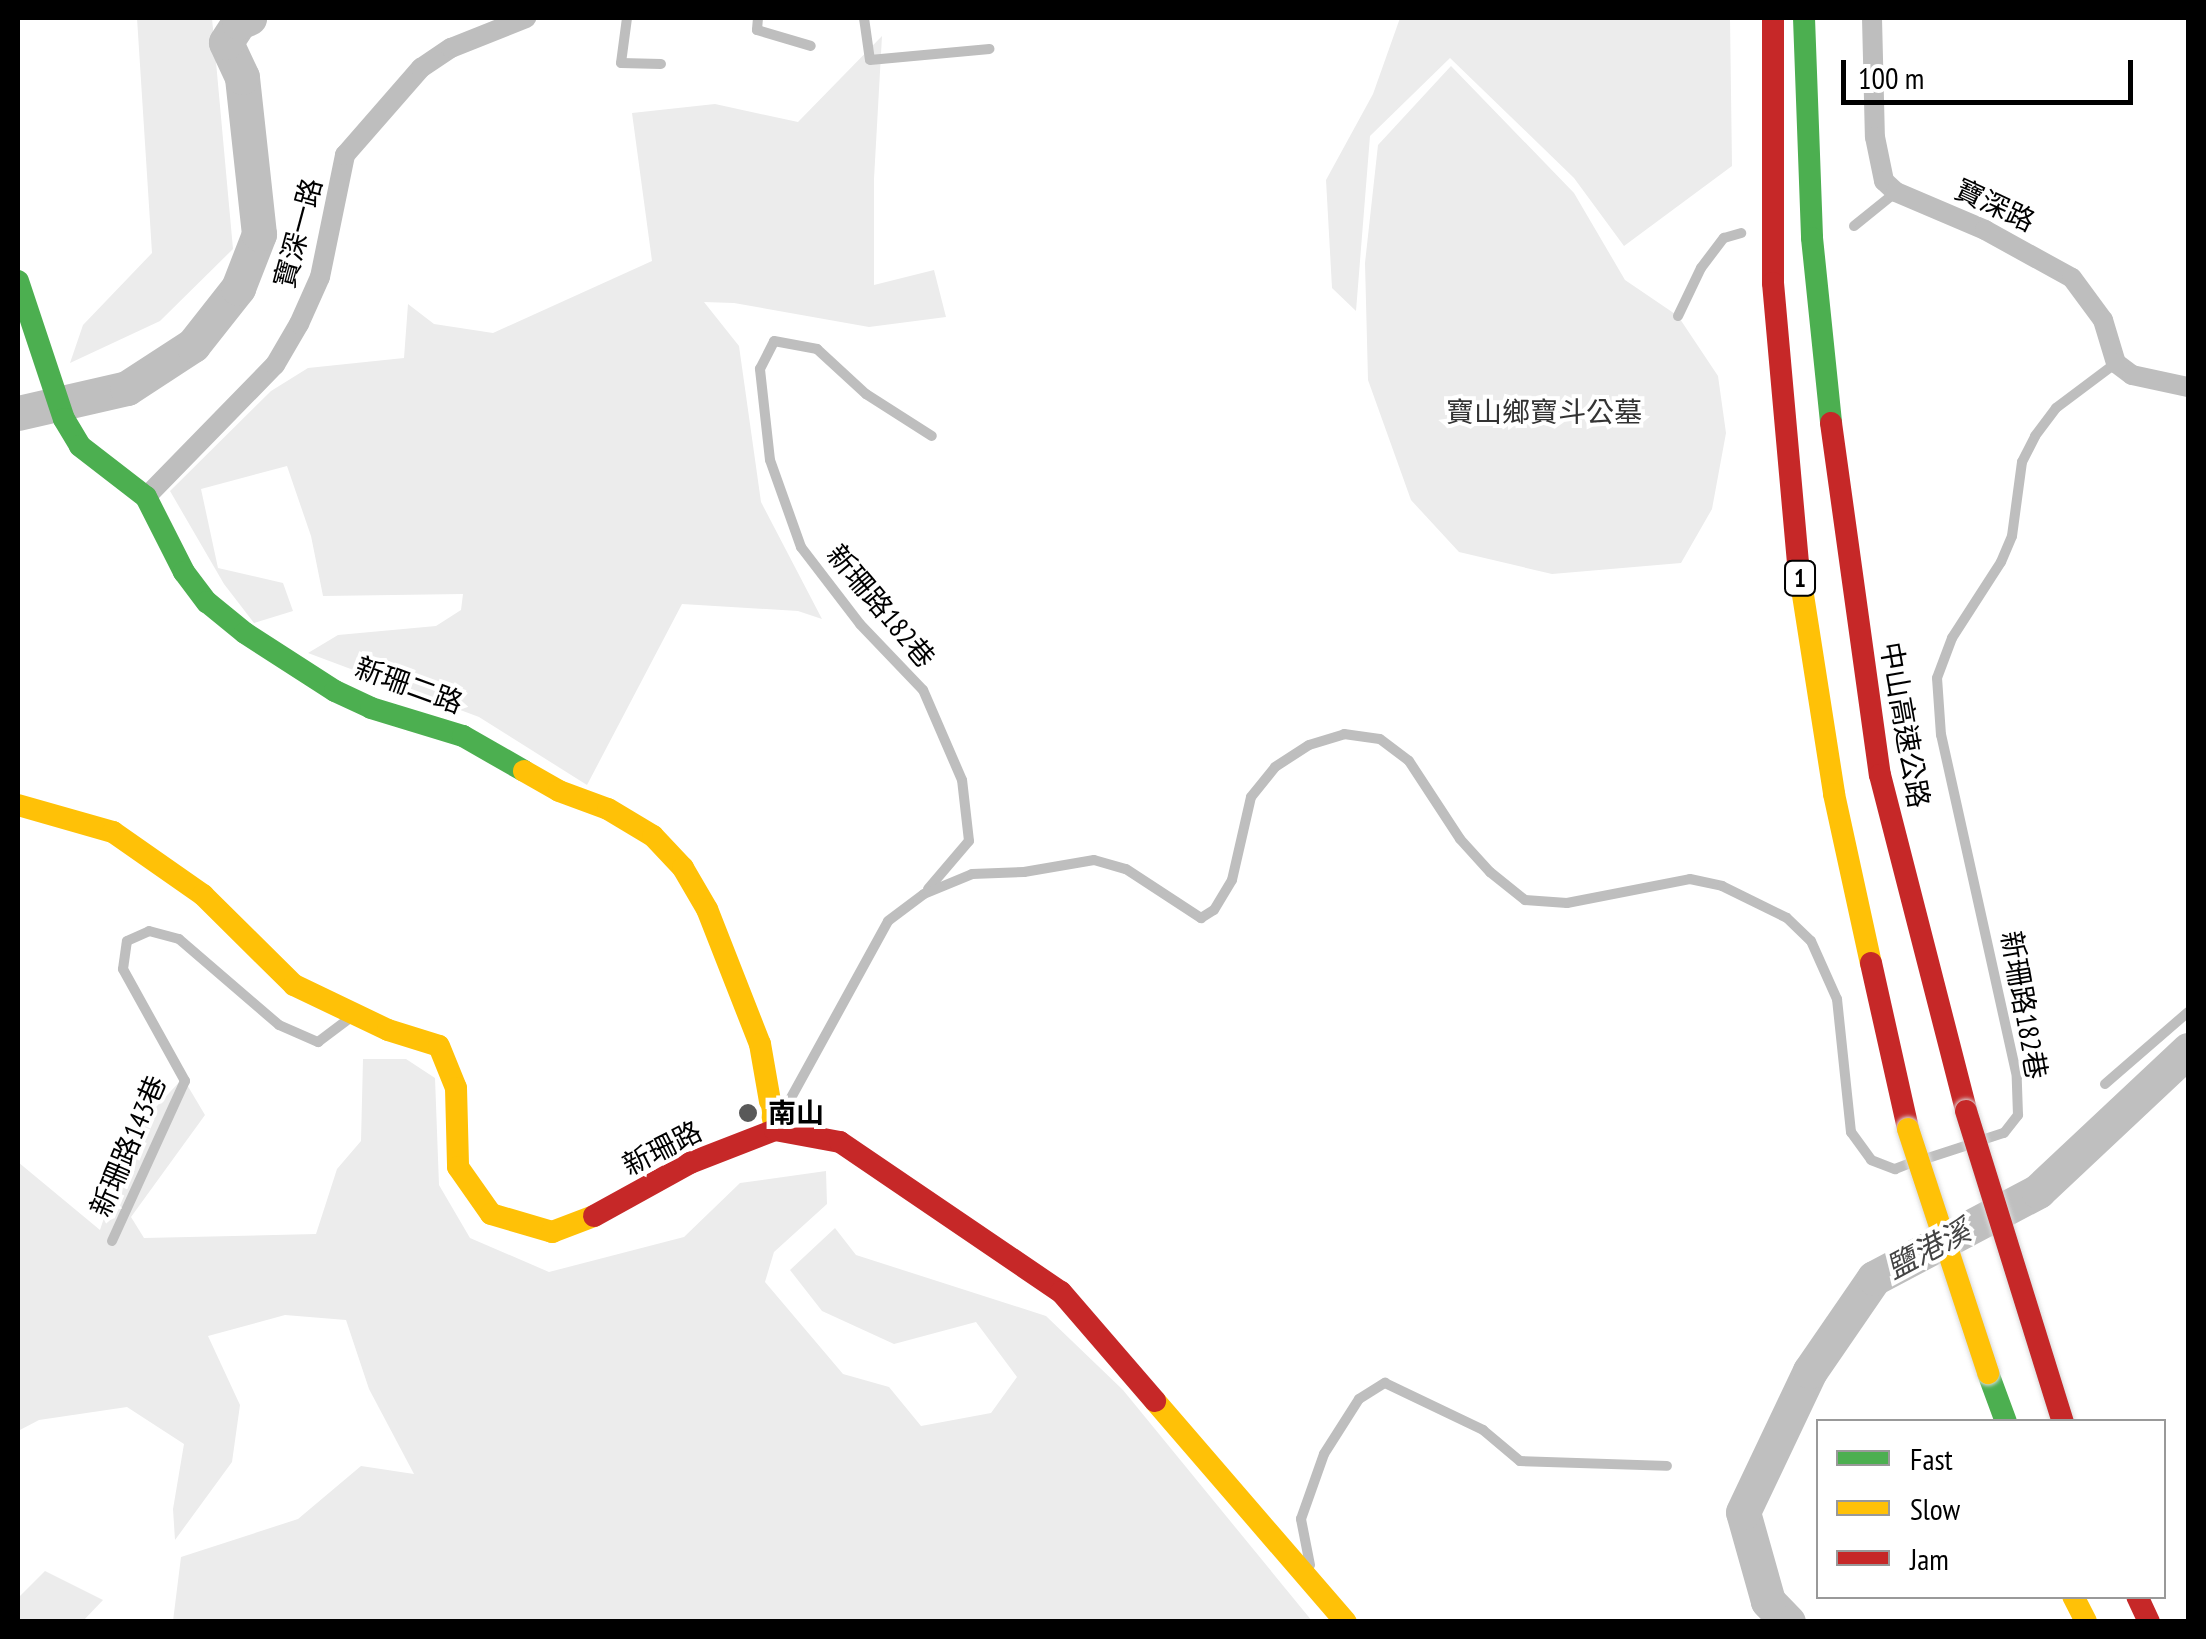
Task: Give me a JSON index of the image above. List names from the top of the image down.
{
  "streets": {
    "main road": [
      "1",
      "新珊二路",
      "中山高速公路",
      "新珊路"
    ],
    "street": ["寶深路", "寶深一路"],
    "lane": ["新珊路182巷", "新珊路143巷"]
  },
  "crossings": [
    ["寶深路", "新珊路182巷"],
    ["寶深一路", "新珊二路"],
    ["新珊路182巷", "新珊二路"],
    ["新珊路182巷", "新珊路"],
    ["新珊二路", "新珊路"],
    ["新珊路143巷", "新珊路"]
  ],
  "water": ["鹽港溪"],
  "parks": ["寶山鄉寶斗公墓"],
  "places": ["南山"],
  "legend": ["Fast", "Slow", "Jam"],
  "scale_bar": "100 m"
}
